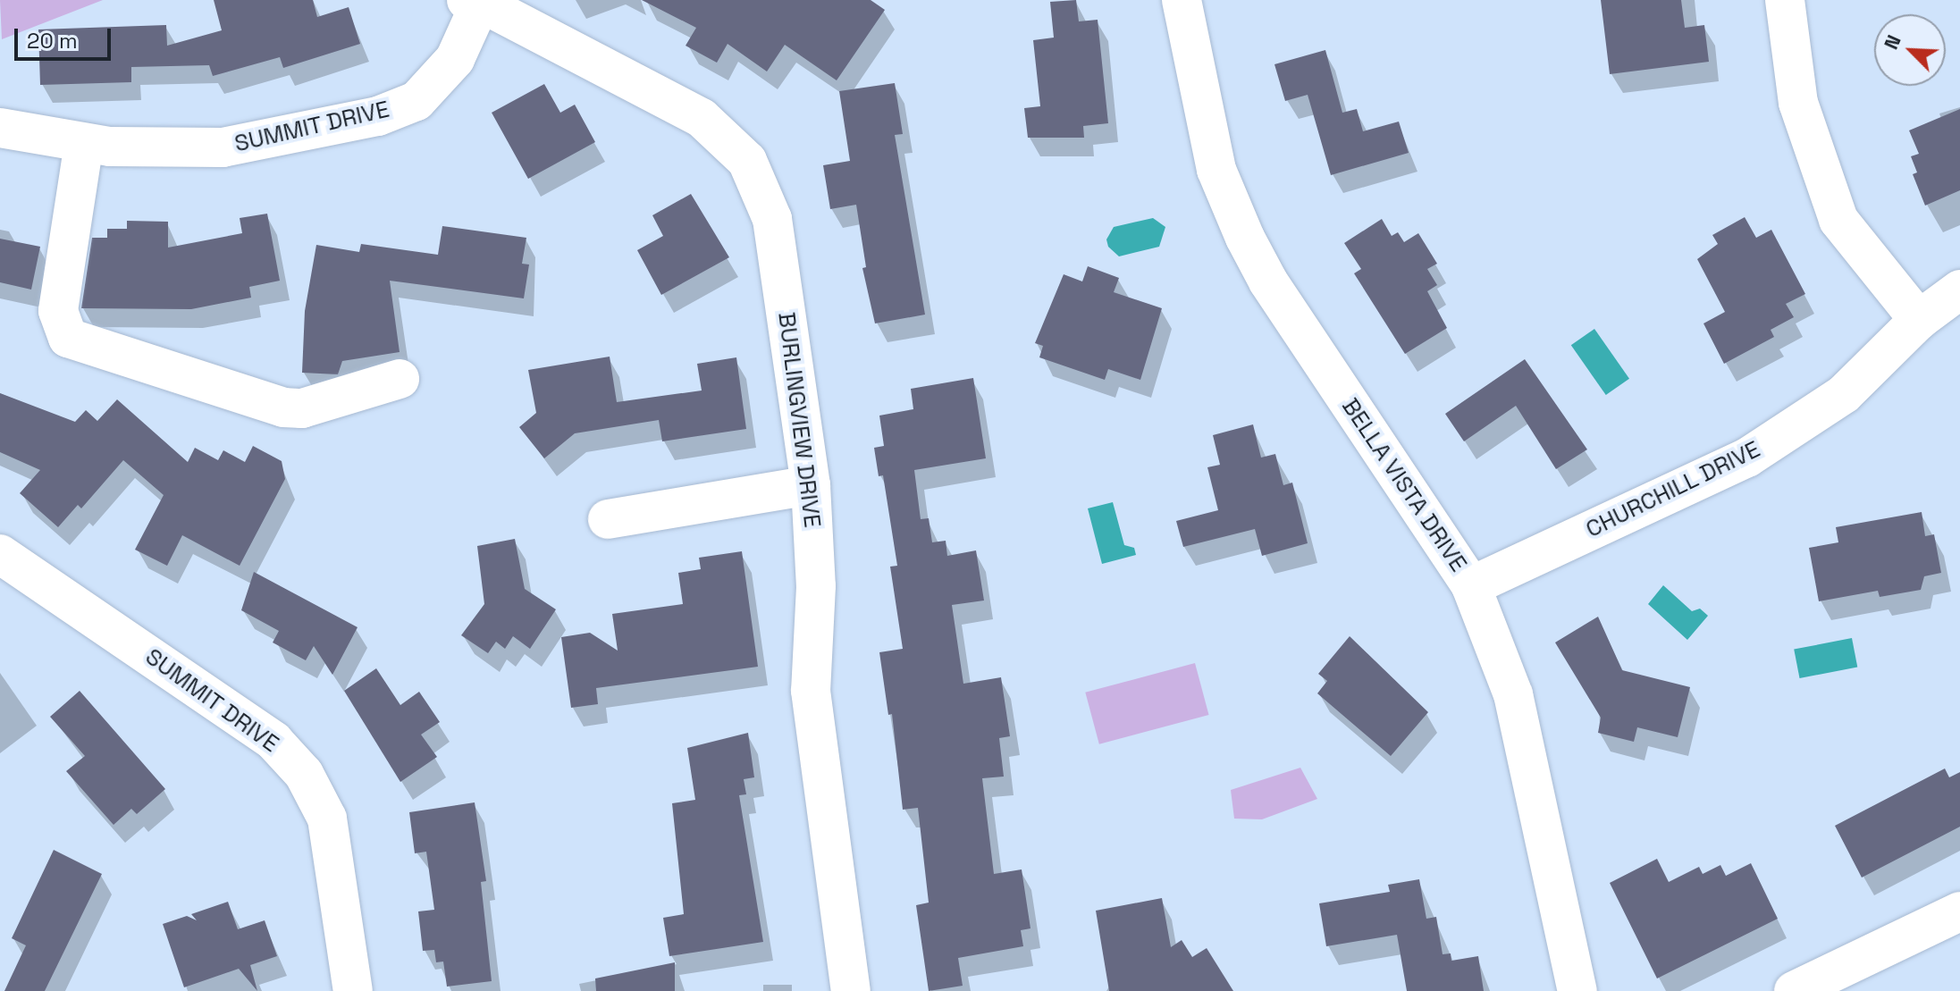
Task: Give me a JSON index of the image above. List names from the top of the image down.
{
  "streets": {
    "street": [
      "SUMMIT DRIVE",
      "BURLINGVIEW DRIVE",
      "BELLA VISTA DRIVE",
      "CHURCHILL DRIVE"
    ]
  },
  "crossings": [
    ["SUMMIT DRIVE", "BURLINGVIEW DRIVE"],
    ["BELLA VISTA DRIVE", "CHURCHILL DRIVE"]
  ],
  "scale_bar": "20 m",
  "north": "top left"
}
